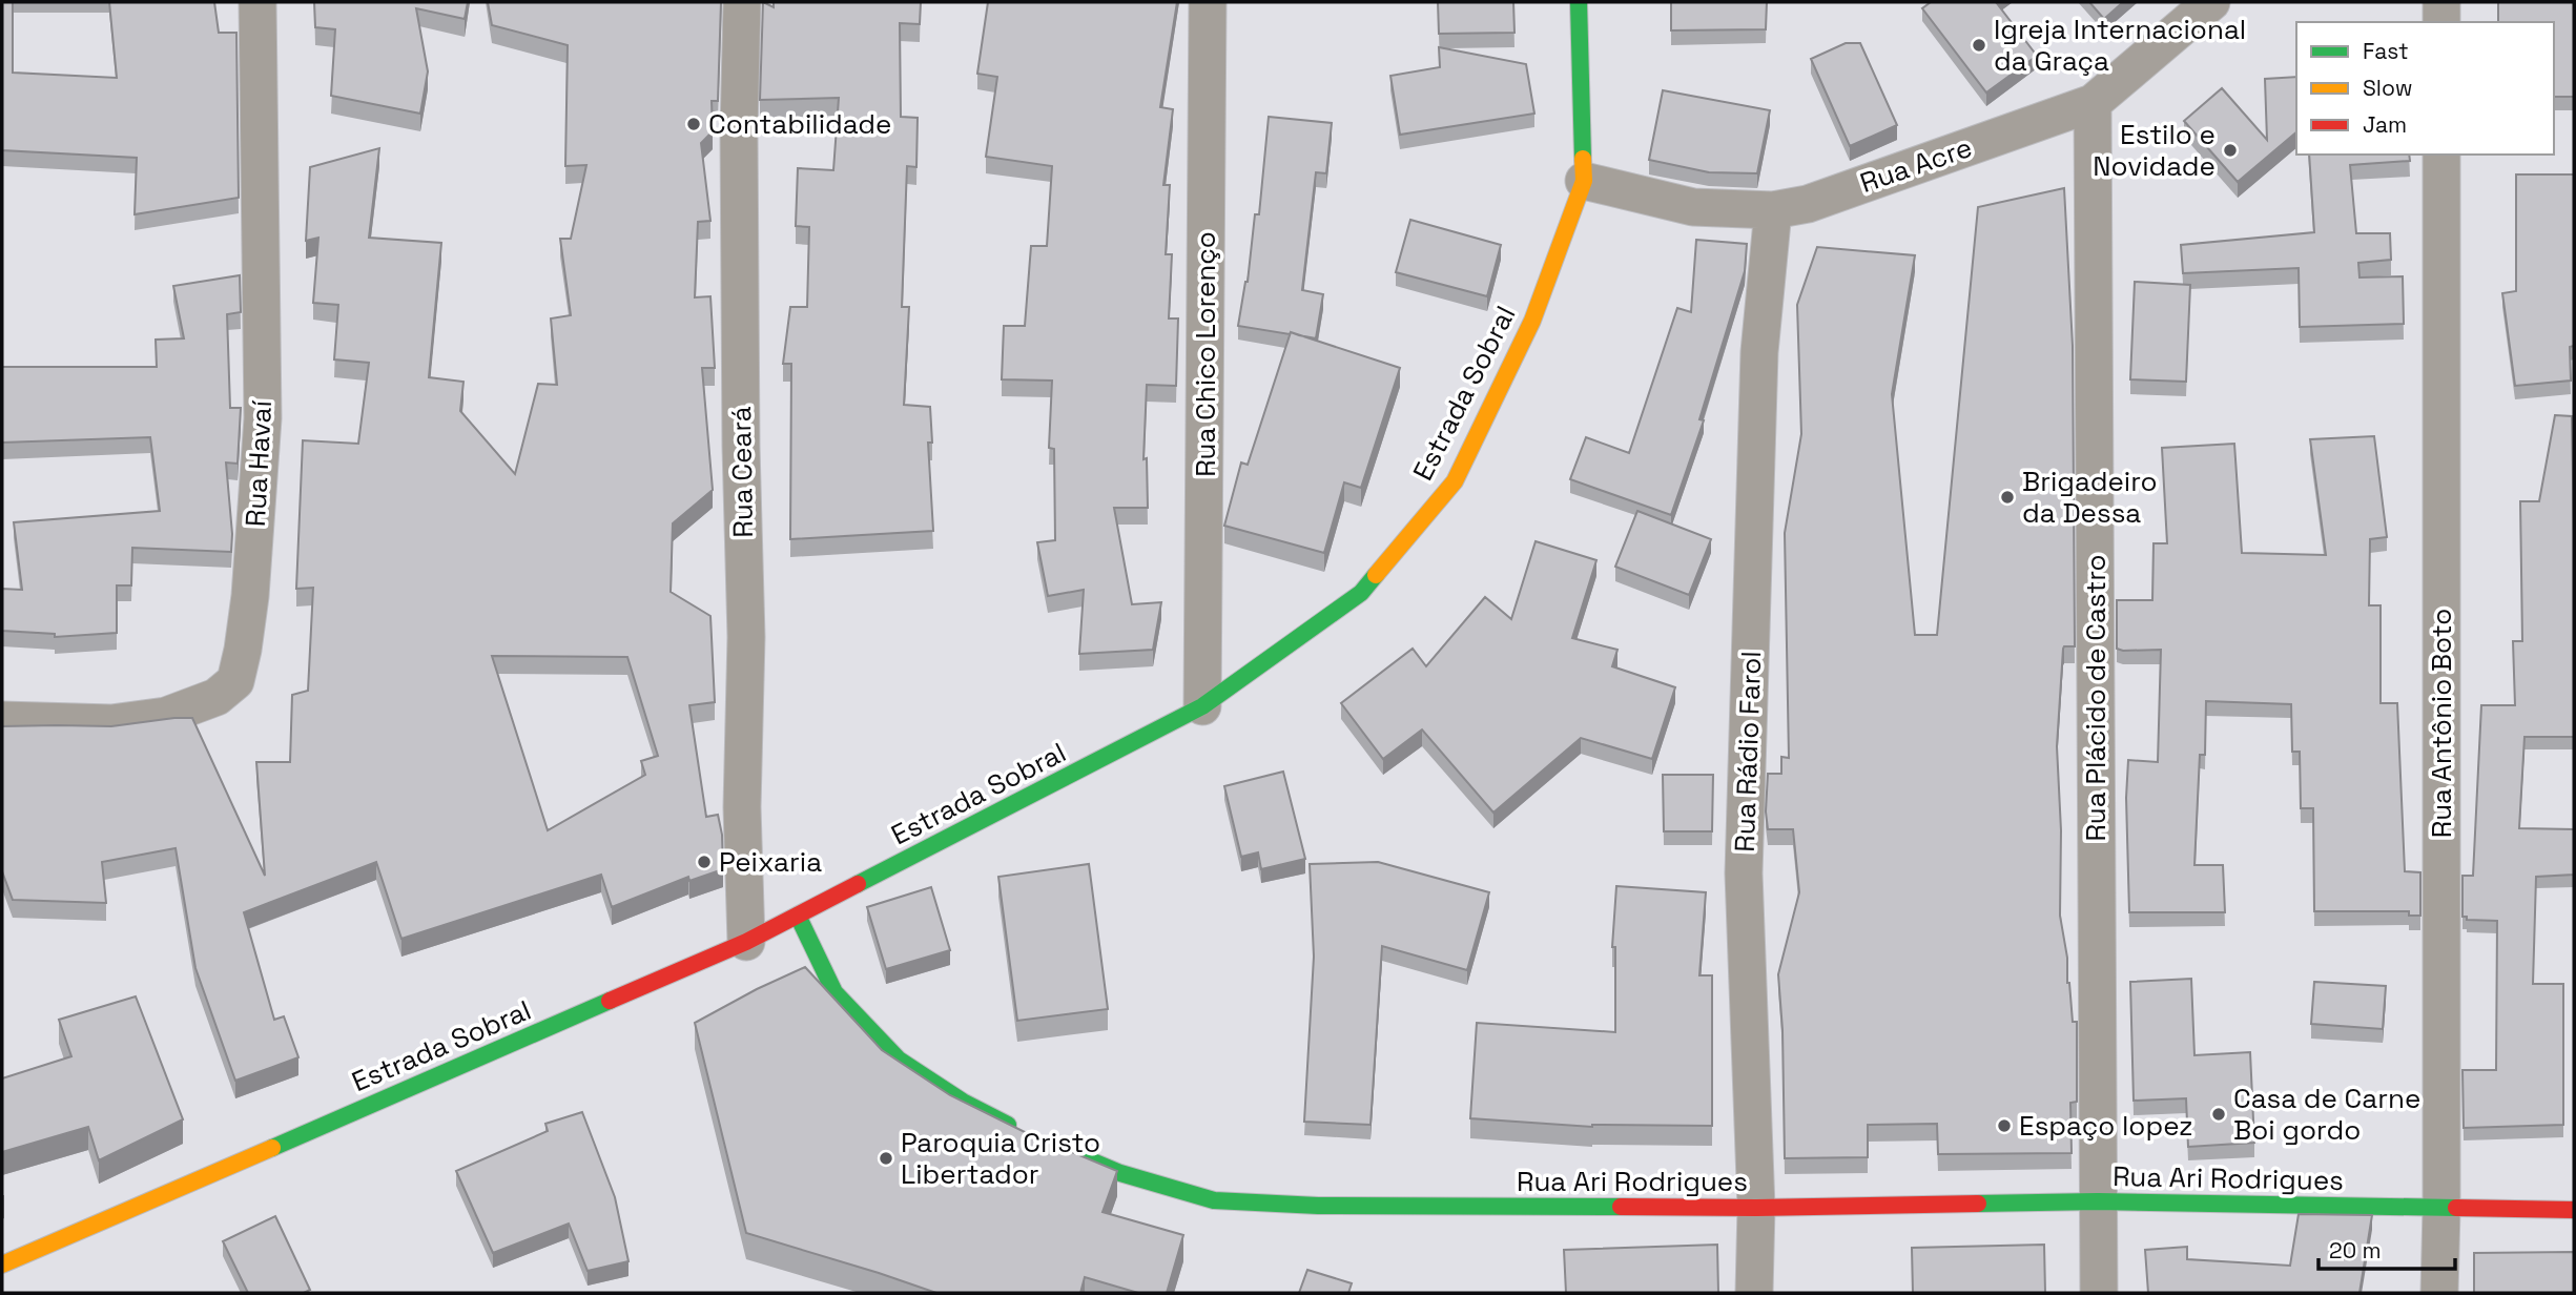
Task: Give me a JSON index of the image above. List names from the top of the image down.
{
  "streets": {
    "street": [
      "Rua Acre",
      "Rua Chico Lorenço",
      "Estrada Sobral",
      "Rua Havaí",
      "Rua Ceará",
      "Rua Plácido de Castro",
      "Rua Antônio Boto",
      "Rua Rádio Farol",
      "Rua Ari Rodrigues"
    ]
  },
  "crossings": [
    ["Rua Acre", "Estrada Sobral"],
    ["Rua Acre", "Rua Plácido de Castro"],
    ["Rua Acre", "Rua Rádio Farol"],
    ["Rua Chico Lorenço", "Estrada Sobral"],
    ["Estrada Sobral", "Rua Ceará"],
    ["Rua Plácido de Castro", "Rua Ari Rodrigues"],
    ["Rua Antônio Boto", "Rua Ari Rodrigues"],
    ["Rua Rádio Farol", "Rua Ari Rodrigues"]
  ],
  "places": [
    "Igreja Internacional da Graça",
    "Contabilidade",
    "Estilo e Novidade",
    "Brigadeiro da Dessa",
    "Peixaria",
    "Casa de Carne Boi gordo",
    "Espaço lopez",
    "Paroquia Cristo Libertador"
  ],
  "legend": ["Fast", "Slow", "Jam"],
  "scale_bar": "20 m"
}
